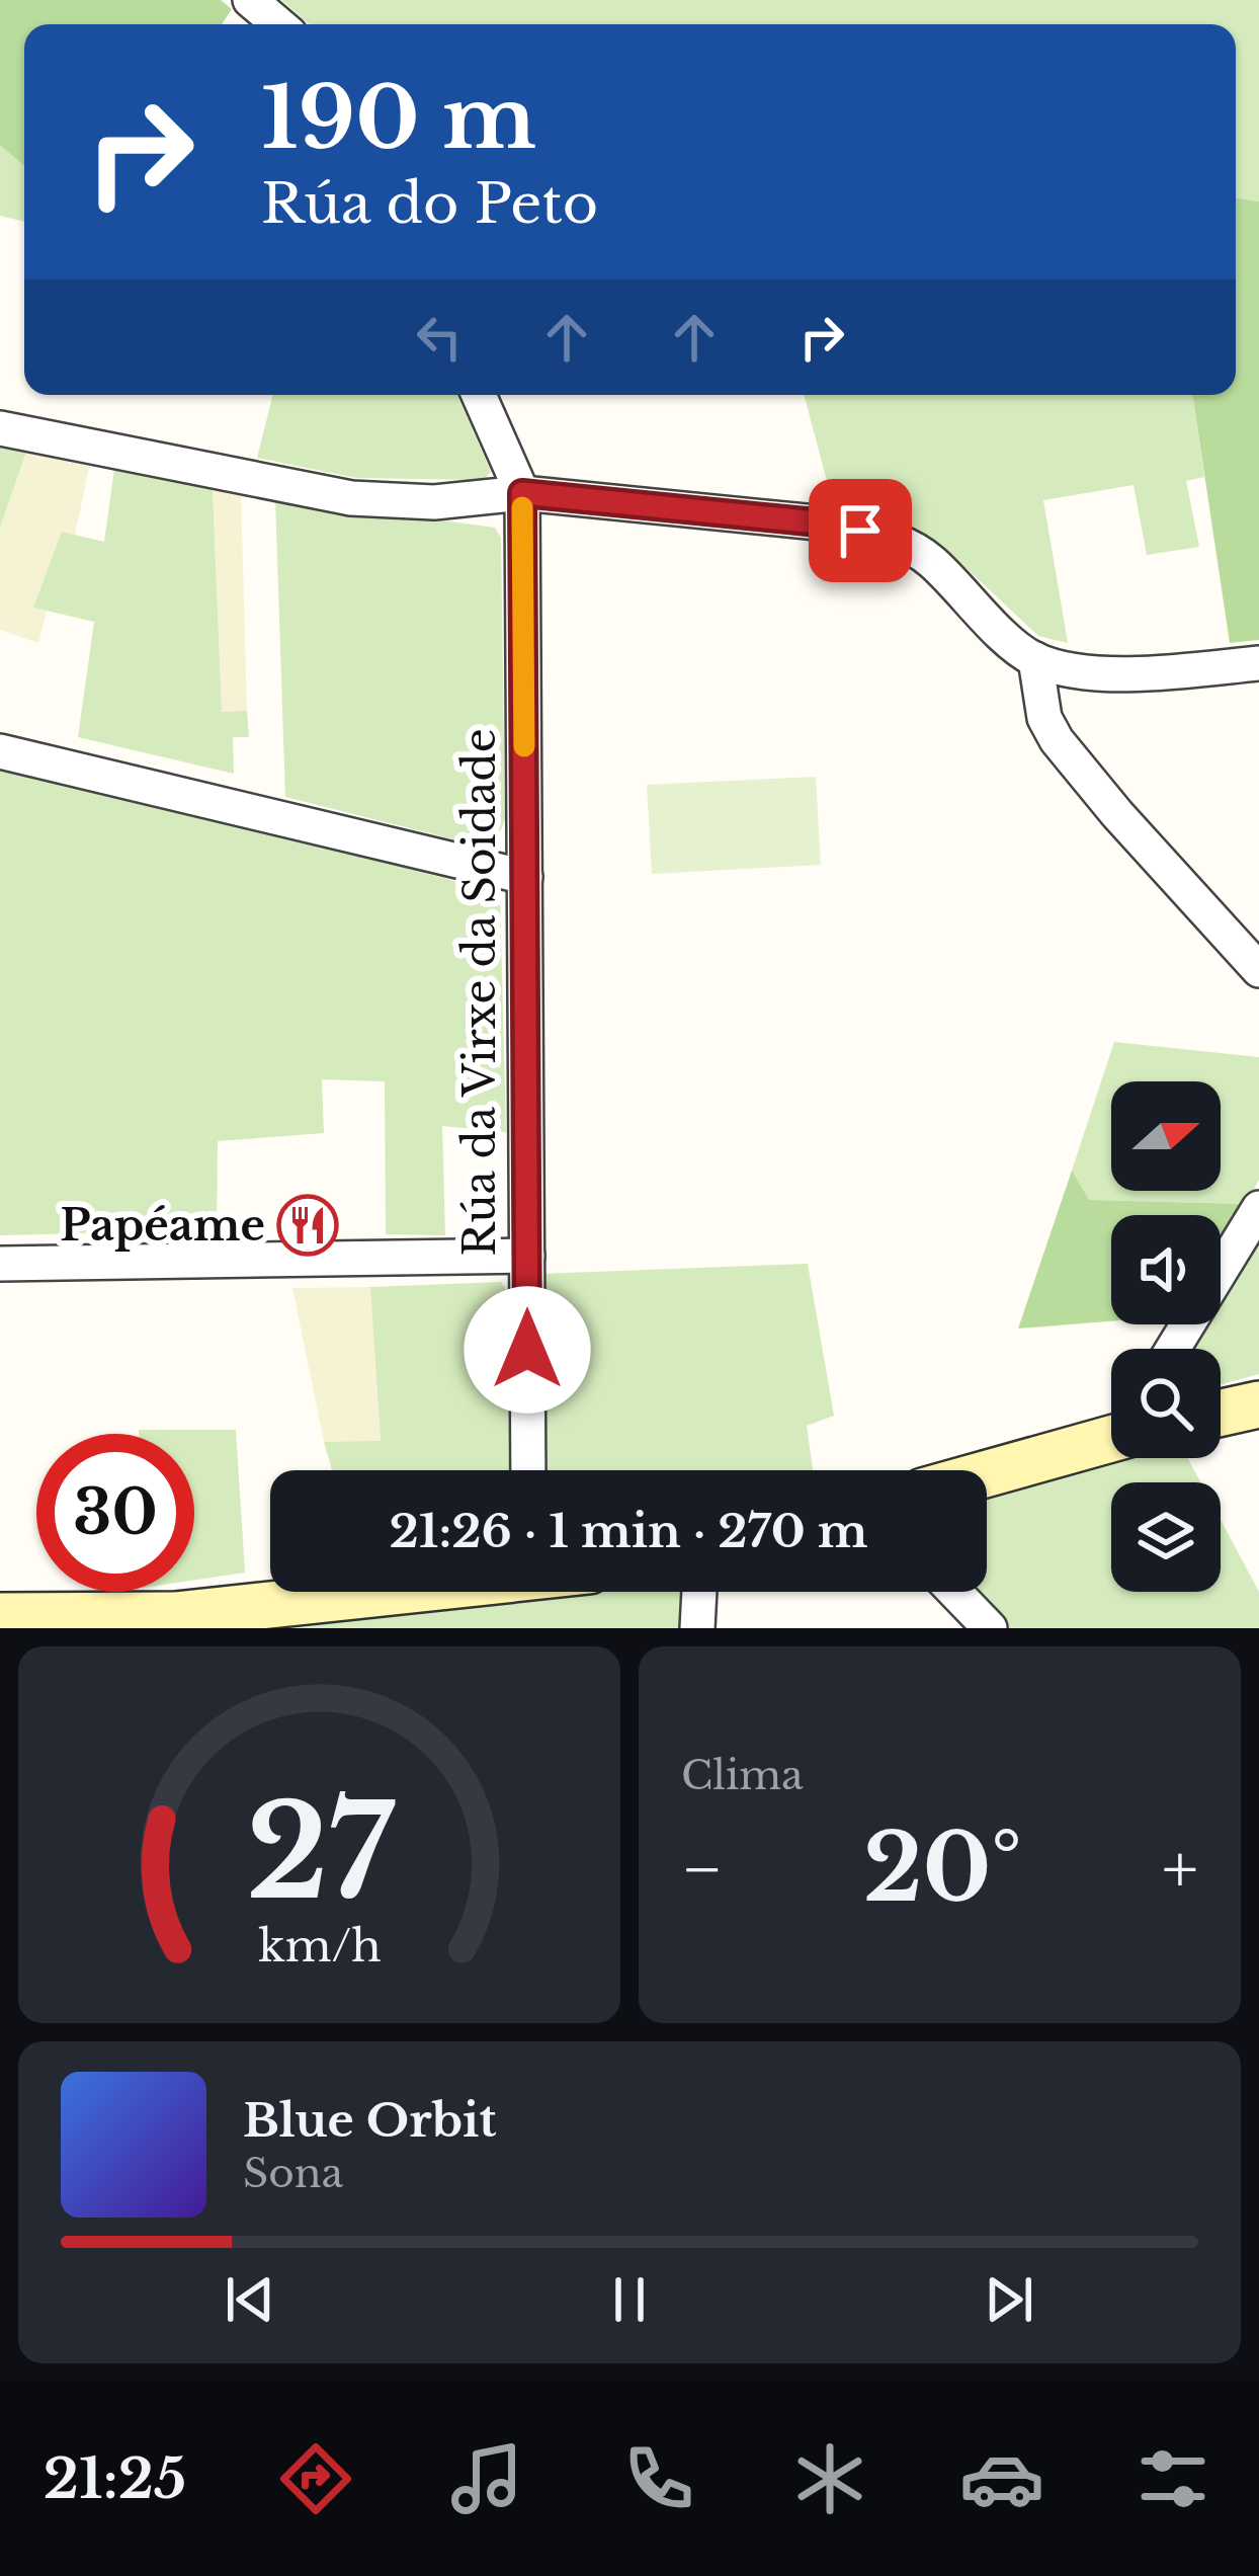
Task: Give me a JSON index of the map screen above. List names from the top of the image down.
{
  "streets": {
    "street": ["Rúa da Virxe da Soidade"]
  },
  "places": {
    "restaurant": ["Papéame"]
  },
  "north": "right",
  "page": {
    "turn": ["190 m", "Rúa do Peto"],
    "limit": "30",
    "trip": "21:26 · 1 min · 270 m",
    "tile": "Clima",
    "heat": ["−", "20°", "+"],
    "song": ["Blue Orbit", "Sona"],
    "tabs": "21:25",
    "gauge": ["27", "km/h"]
  }
}
